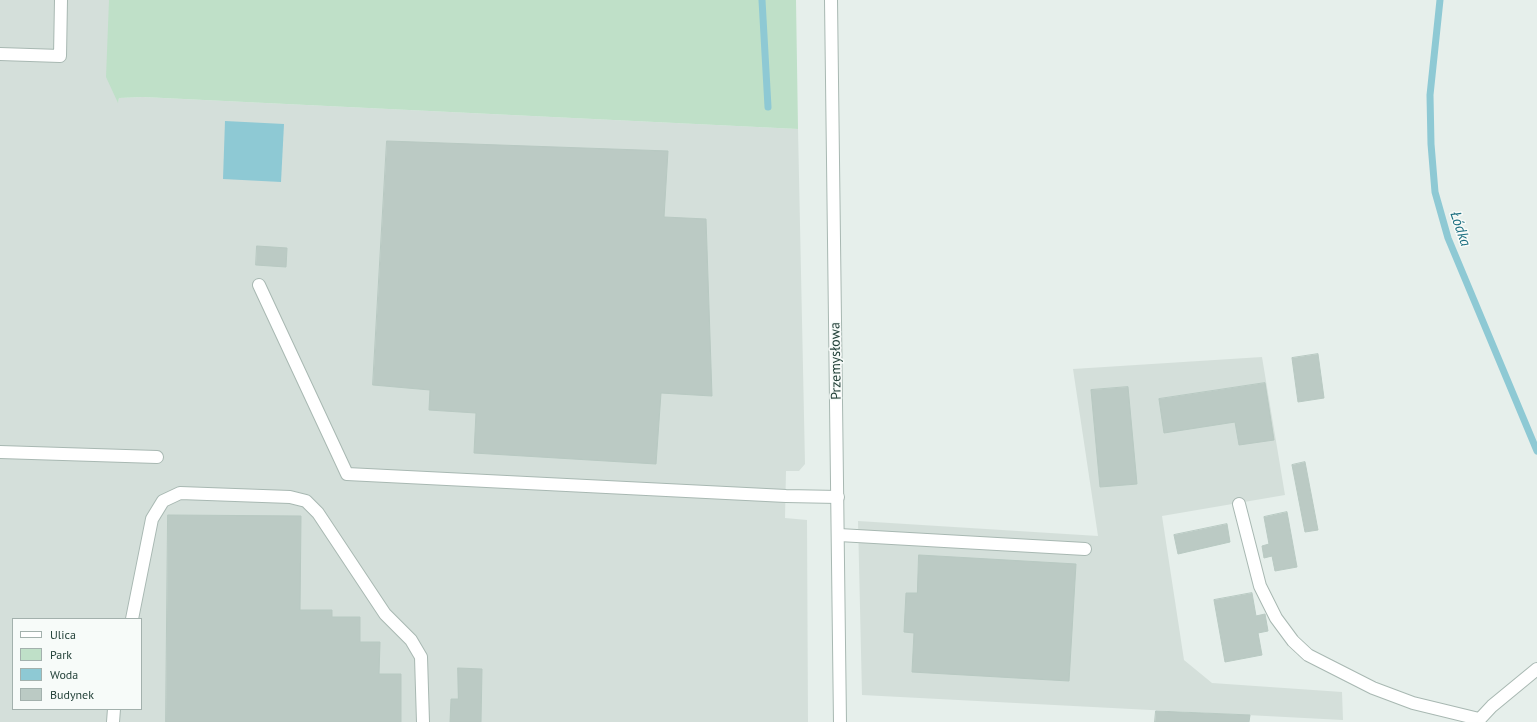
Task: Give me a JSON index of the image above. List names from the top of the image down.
{
  "streets": {
    "street": ["Przemysłowa"]
  },
  "water": ["Łódka"],
  "legend": [
    "Ulica",
    "Park",
    "Woda",
    "Budynek"
  ]
}
